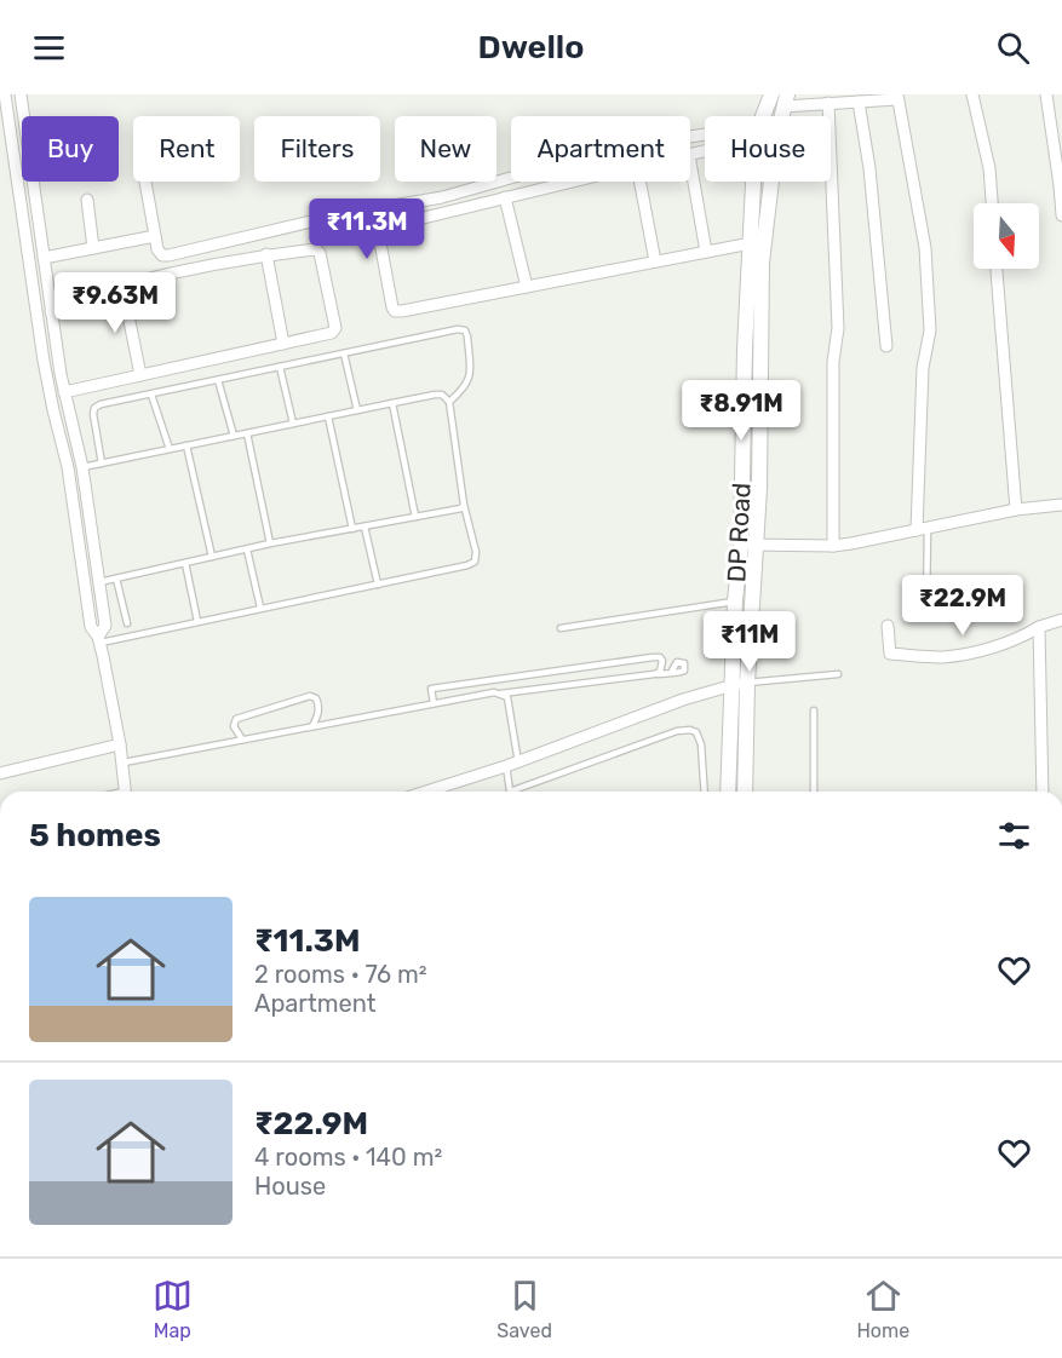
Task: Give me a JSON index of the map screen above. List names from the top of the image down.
{
  "streets": {
    "street": ["DP Road"]
  },
  "north": "bottom",
  "page": {
    "header": "Dwello",
    "chip": [
      "Buy",
      "Rent",
      "Filters",
      "New",
      "Apartment",
      "House"
    ],
    "price": [
      "₹11.3M",
      "₹9.63M",
      "₹8.91M",
      "₹22.9M",
      "₹11M"
    ],
    "heading": "5 homes",
    "list": [
      {
        "name": "₹11.3M",
        "note": "2 rooms · 76 m² · Apartment"
      },
      {
        "name": "₹22.9M",
        "note": "4 rooms · 140 m² · House"
      }
    ],
    "tabs": ["Map", "Saved", "Home"]
  }
}
